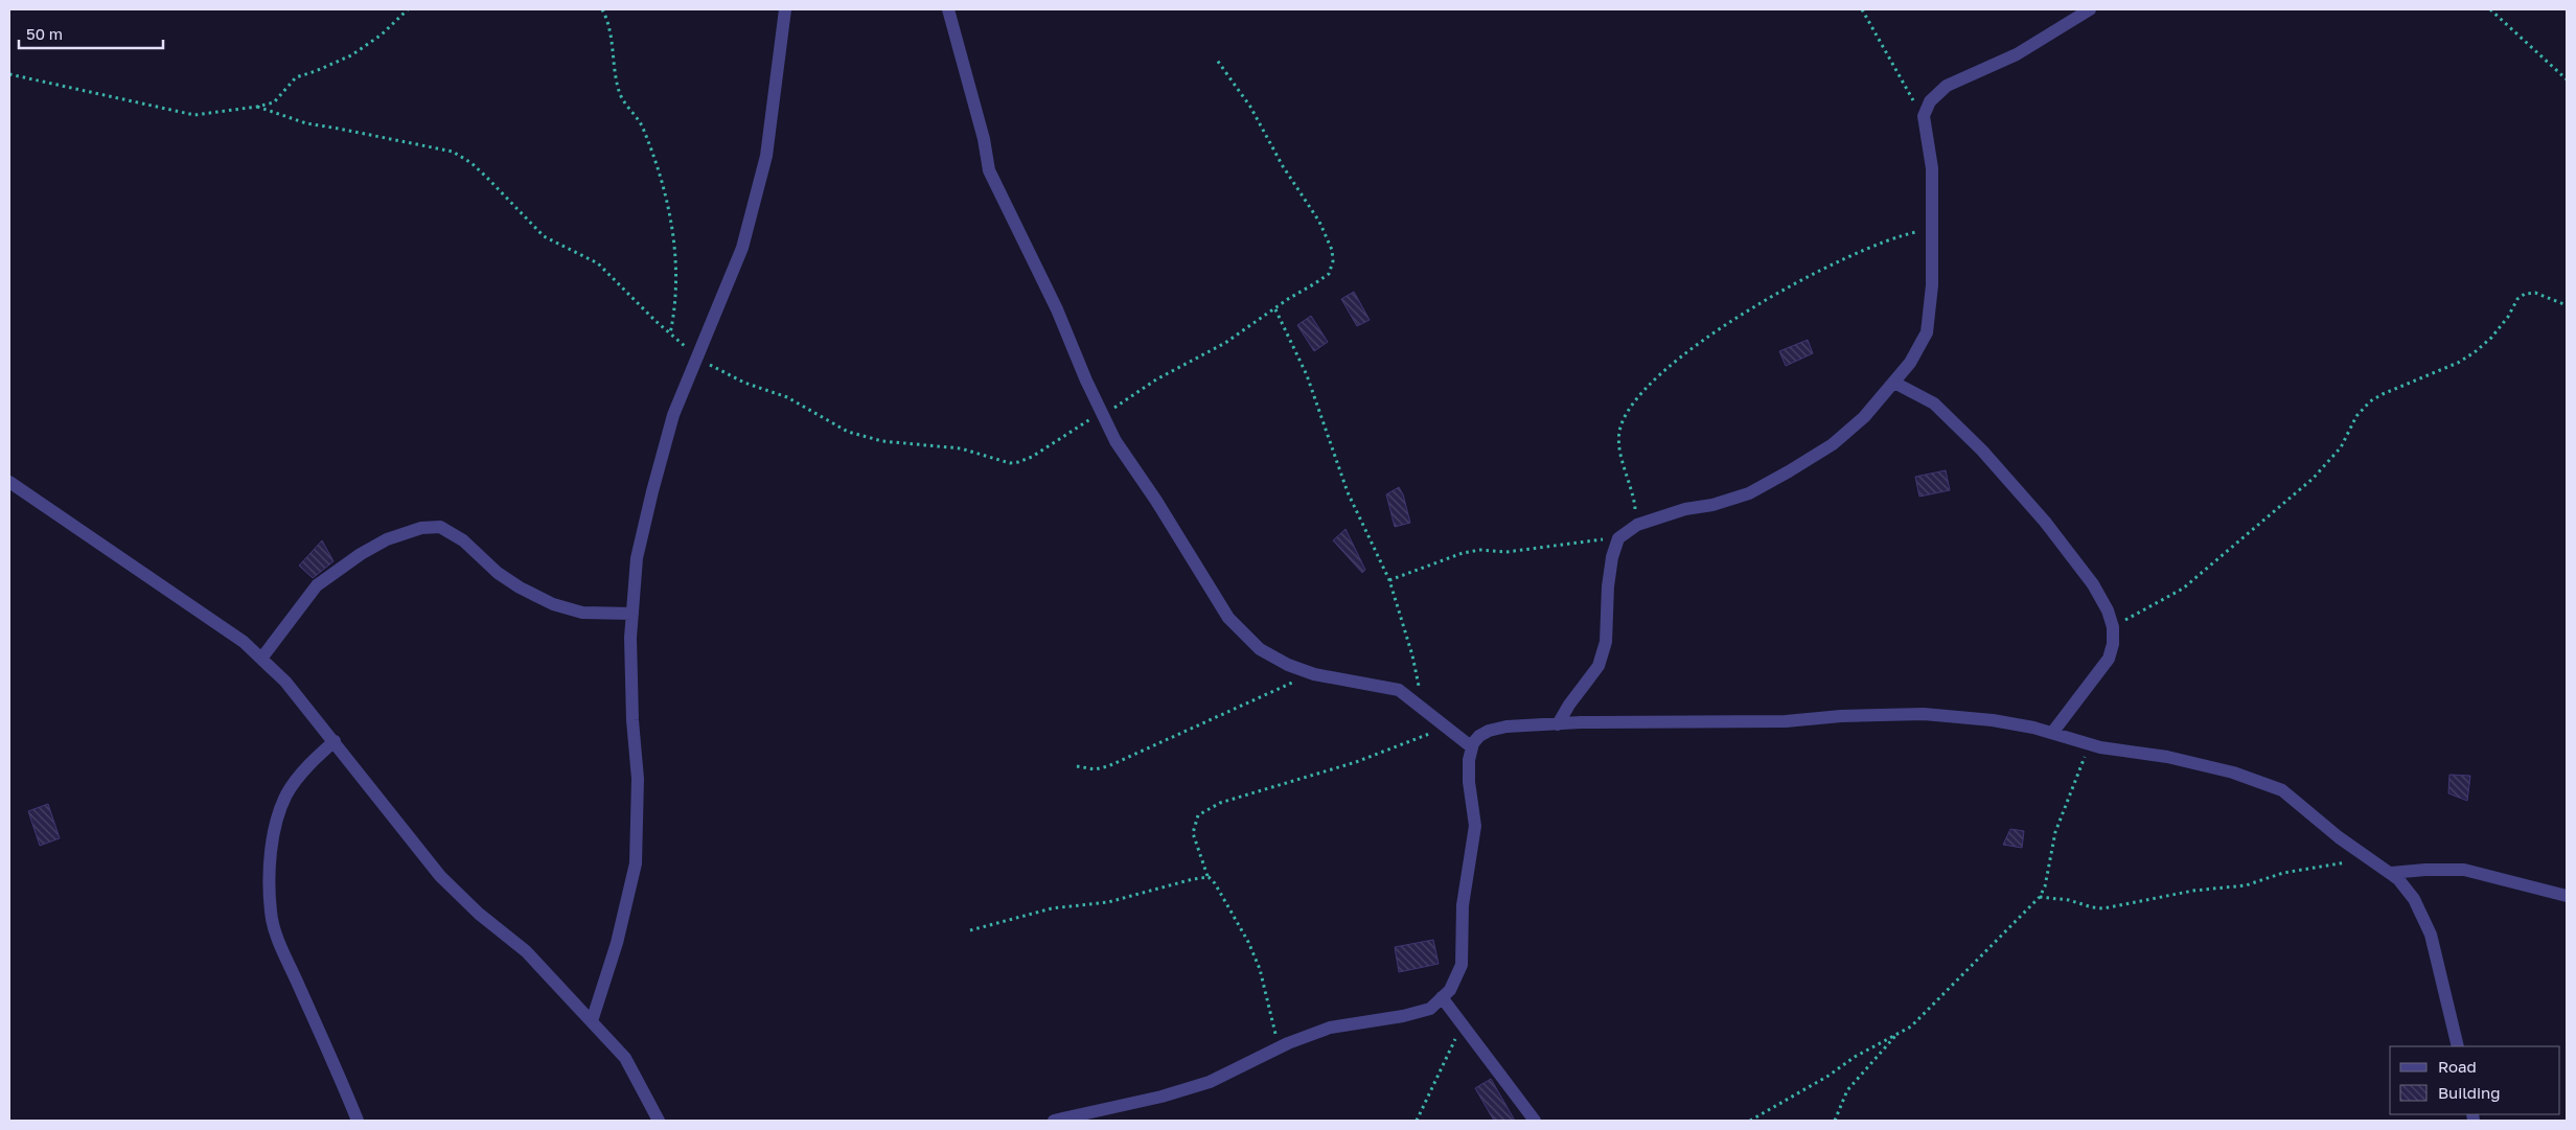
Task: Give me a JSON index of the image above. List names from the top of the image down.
{
  "legend": ["Road", "Building"],
  "scale_bar": "50 m"
}
